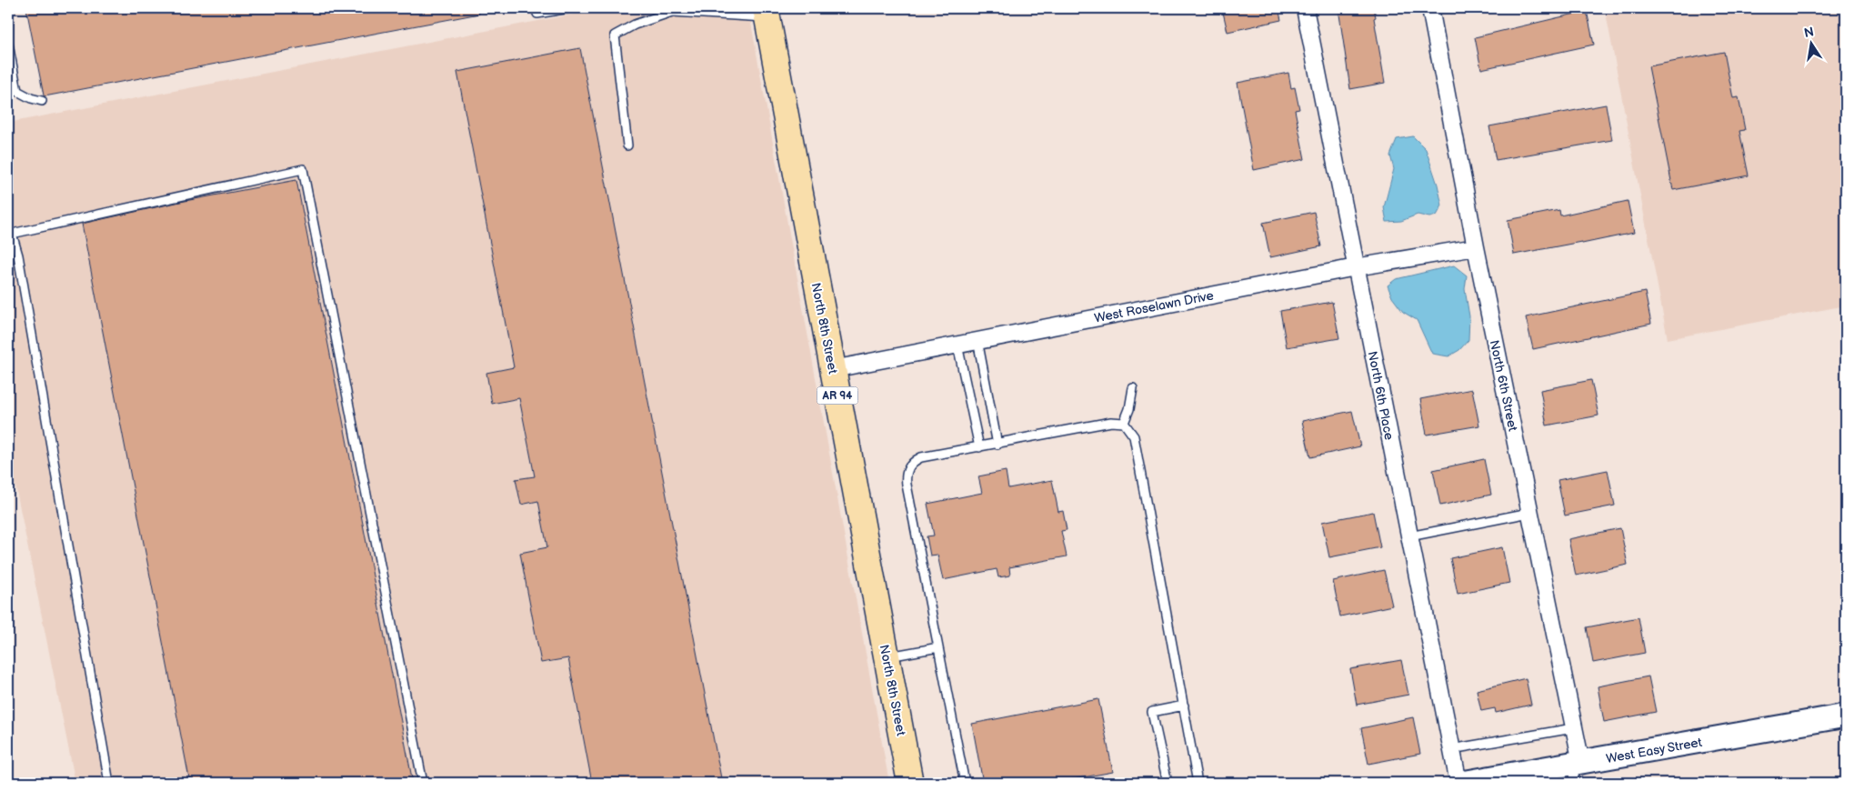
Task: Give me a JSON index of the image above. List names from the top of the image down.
{
  "streets": {
    "main road": ["North 8th Street", "AR 94"],
    "street": [
      "West Roselawn Drive",
      "North 6th Street",
      "North 6th Place",
      "West Easy Street"
    ]
  },
  "crossings": [
    ["West Roselawn Drive", "North 8th Street"],
    ["West Roselawn Drive", "North 6th Street"],
    ["West Roselawn Drive", "North 6th Place"],
    ["North 6th Street", "West Easy Street"]
  ],
  "north": "top"
}
